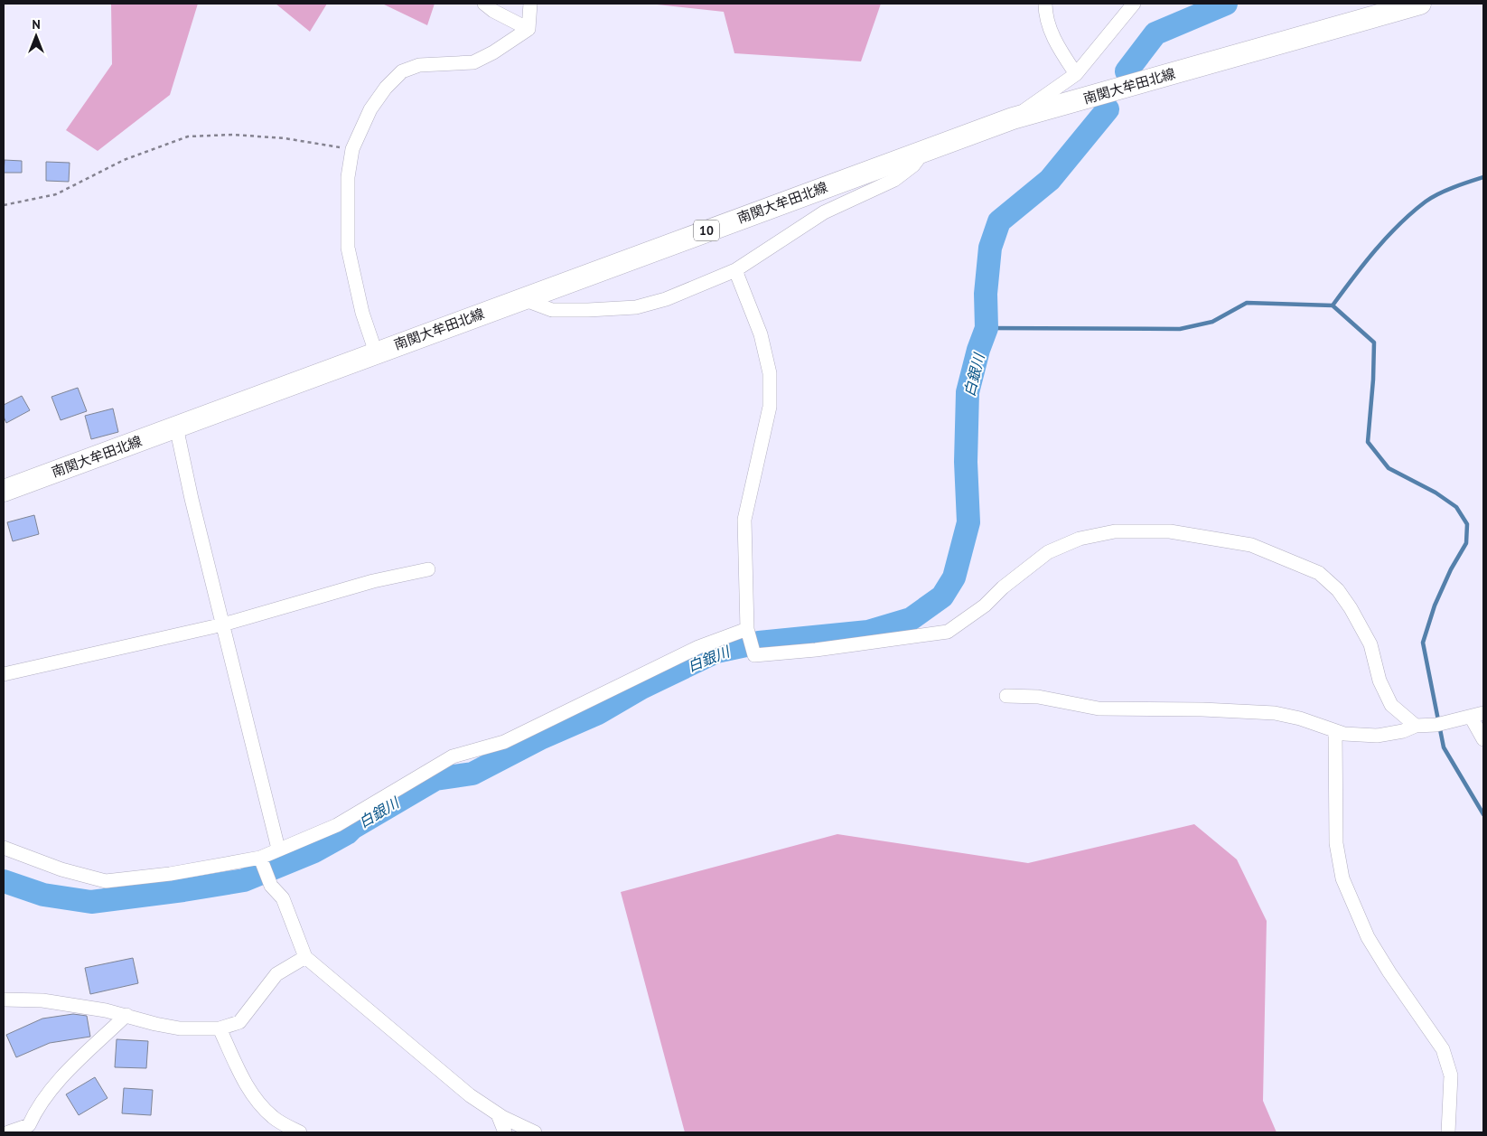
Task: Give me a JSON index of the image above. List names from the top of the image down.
{
  "streets": {
    "main road": ["南関大牟田北線", "10"]
  },
  "water": ["白銀川"],
  "north": "top"
}
